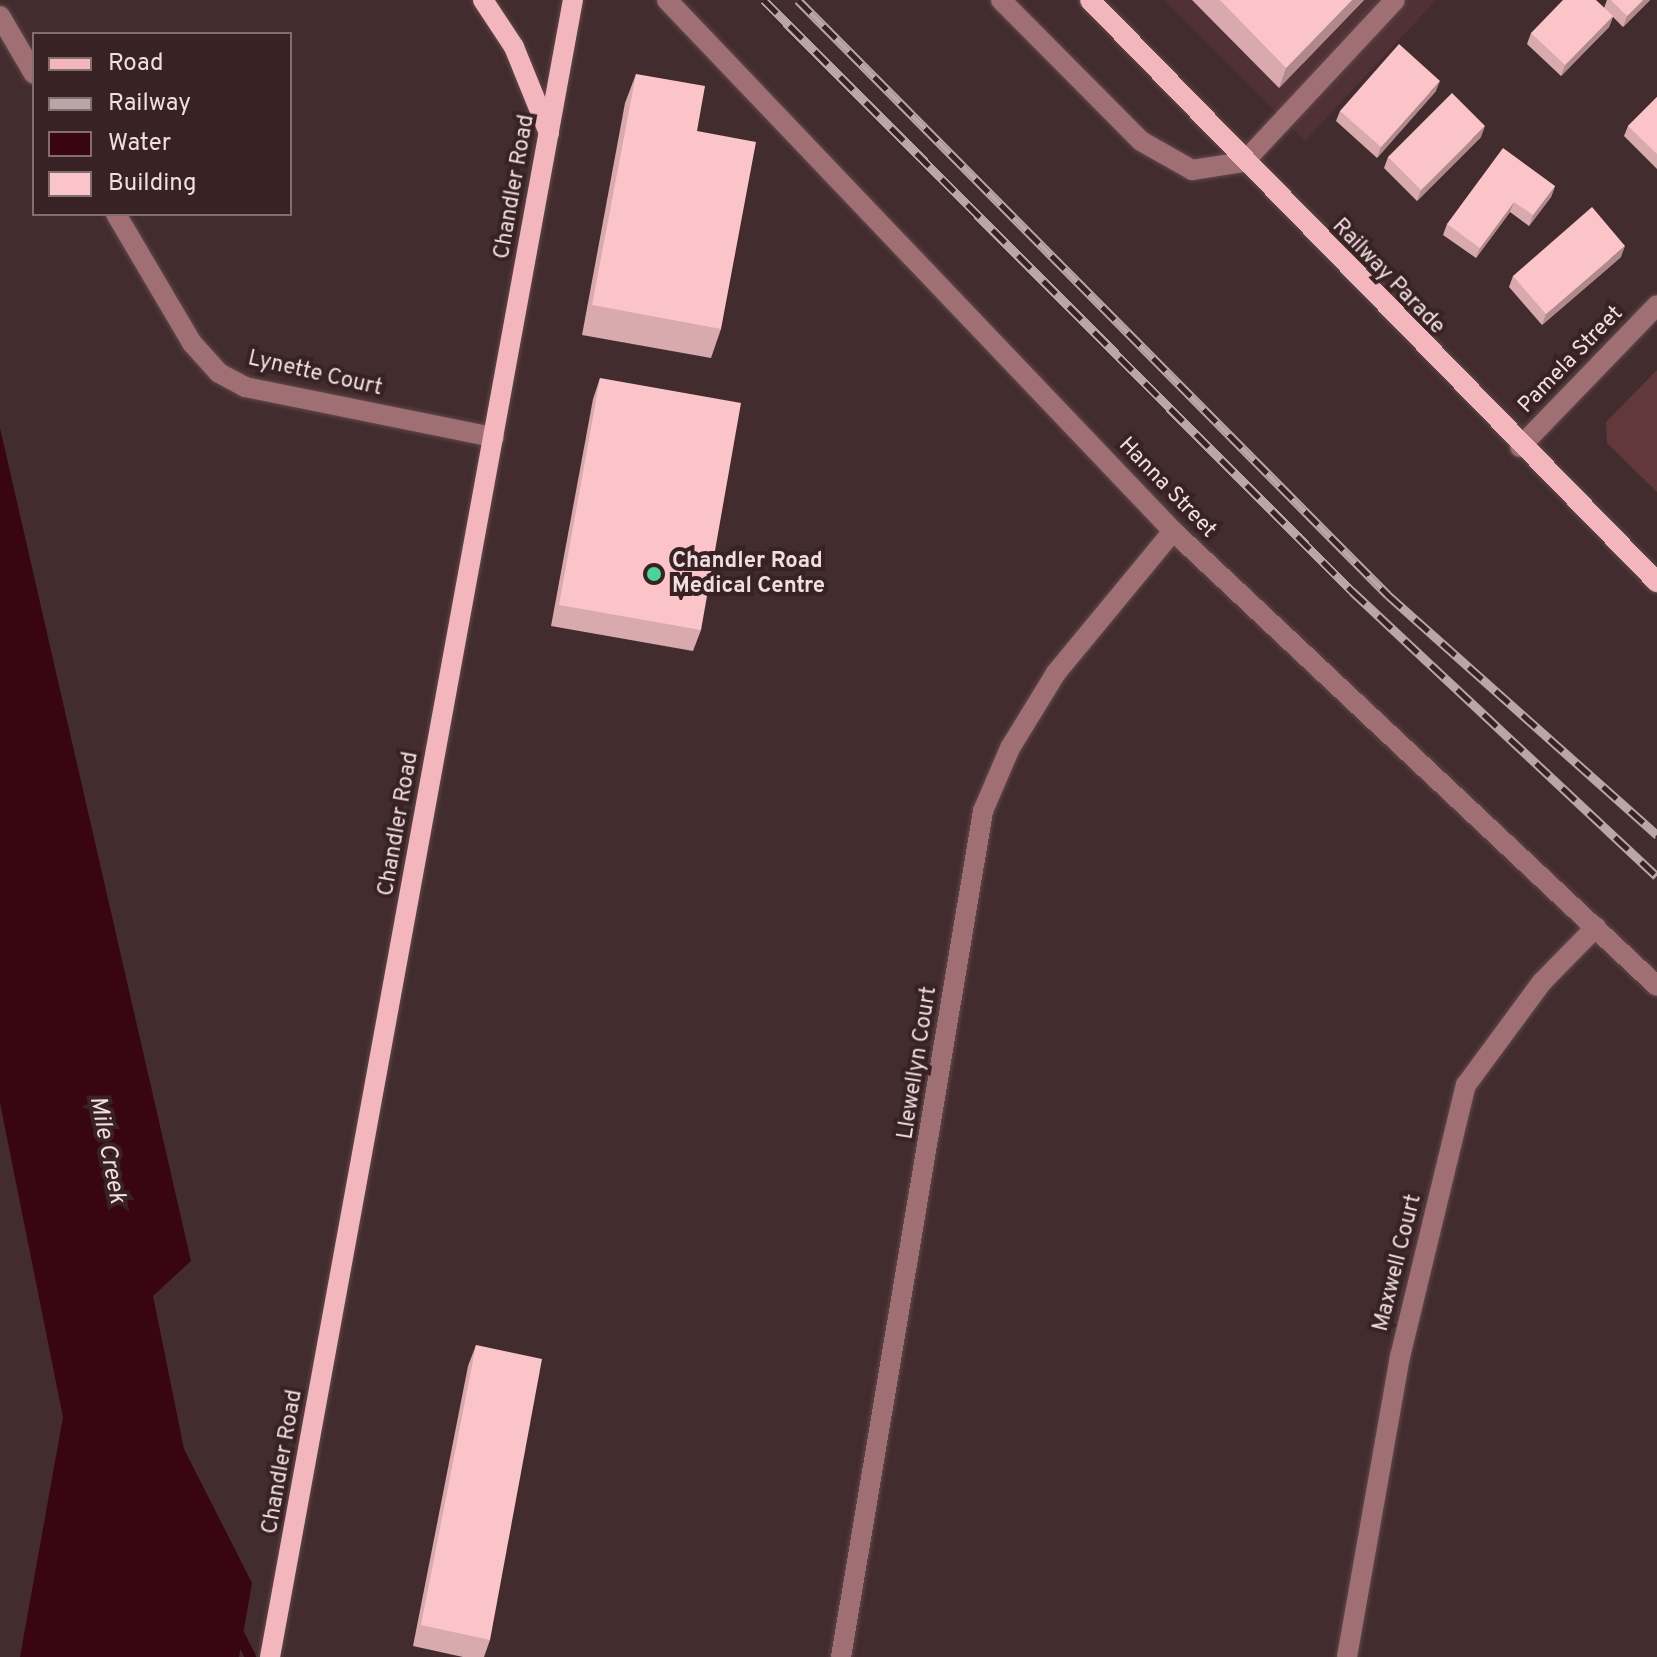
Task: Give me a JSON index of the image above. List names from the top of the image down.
{
  "streets": {
    "main road": ["Chandler Road", "Railway Parade"],
    "street": [
      "Pamela Street",
      "Lynette Court",
      "Hanna Street",
      "Llewellyn Court",
      "Maxwell Court"
    ]
  },
  "crossings": [
    ["Chandler Road", "Lynette Court"],
    ["Railway Parade", "Pamela Street"],
    ["Hanna Street", "Llewellyn Court"],
    ["Hanna Street", "Maxwell Court"]
  ],
  "water": ["Mile Creek"],
  "places": ["Chandler Road Medical Centre"],
  "legend": [
    "Road",
    "Railway",
    "Water",
    "Building"
  ]
}
